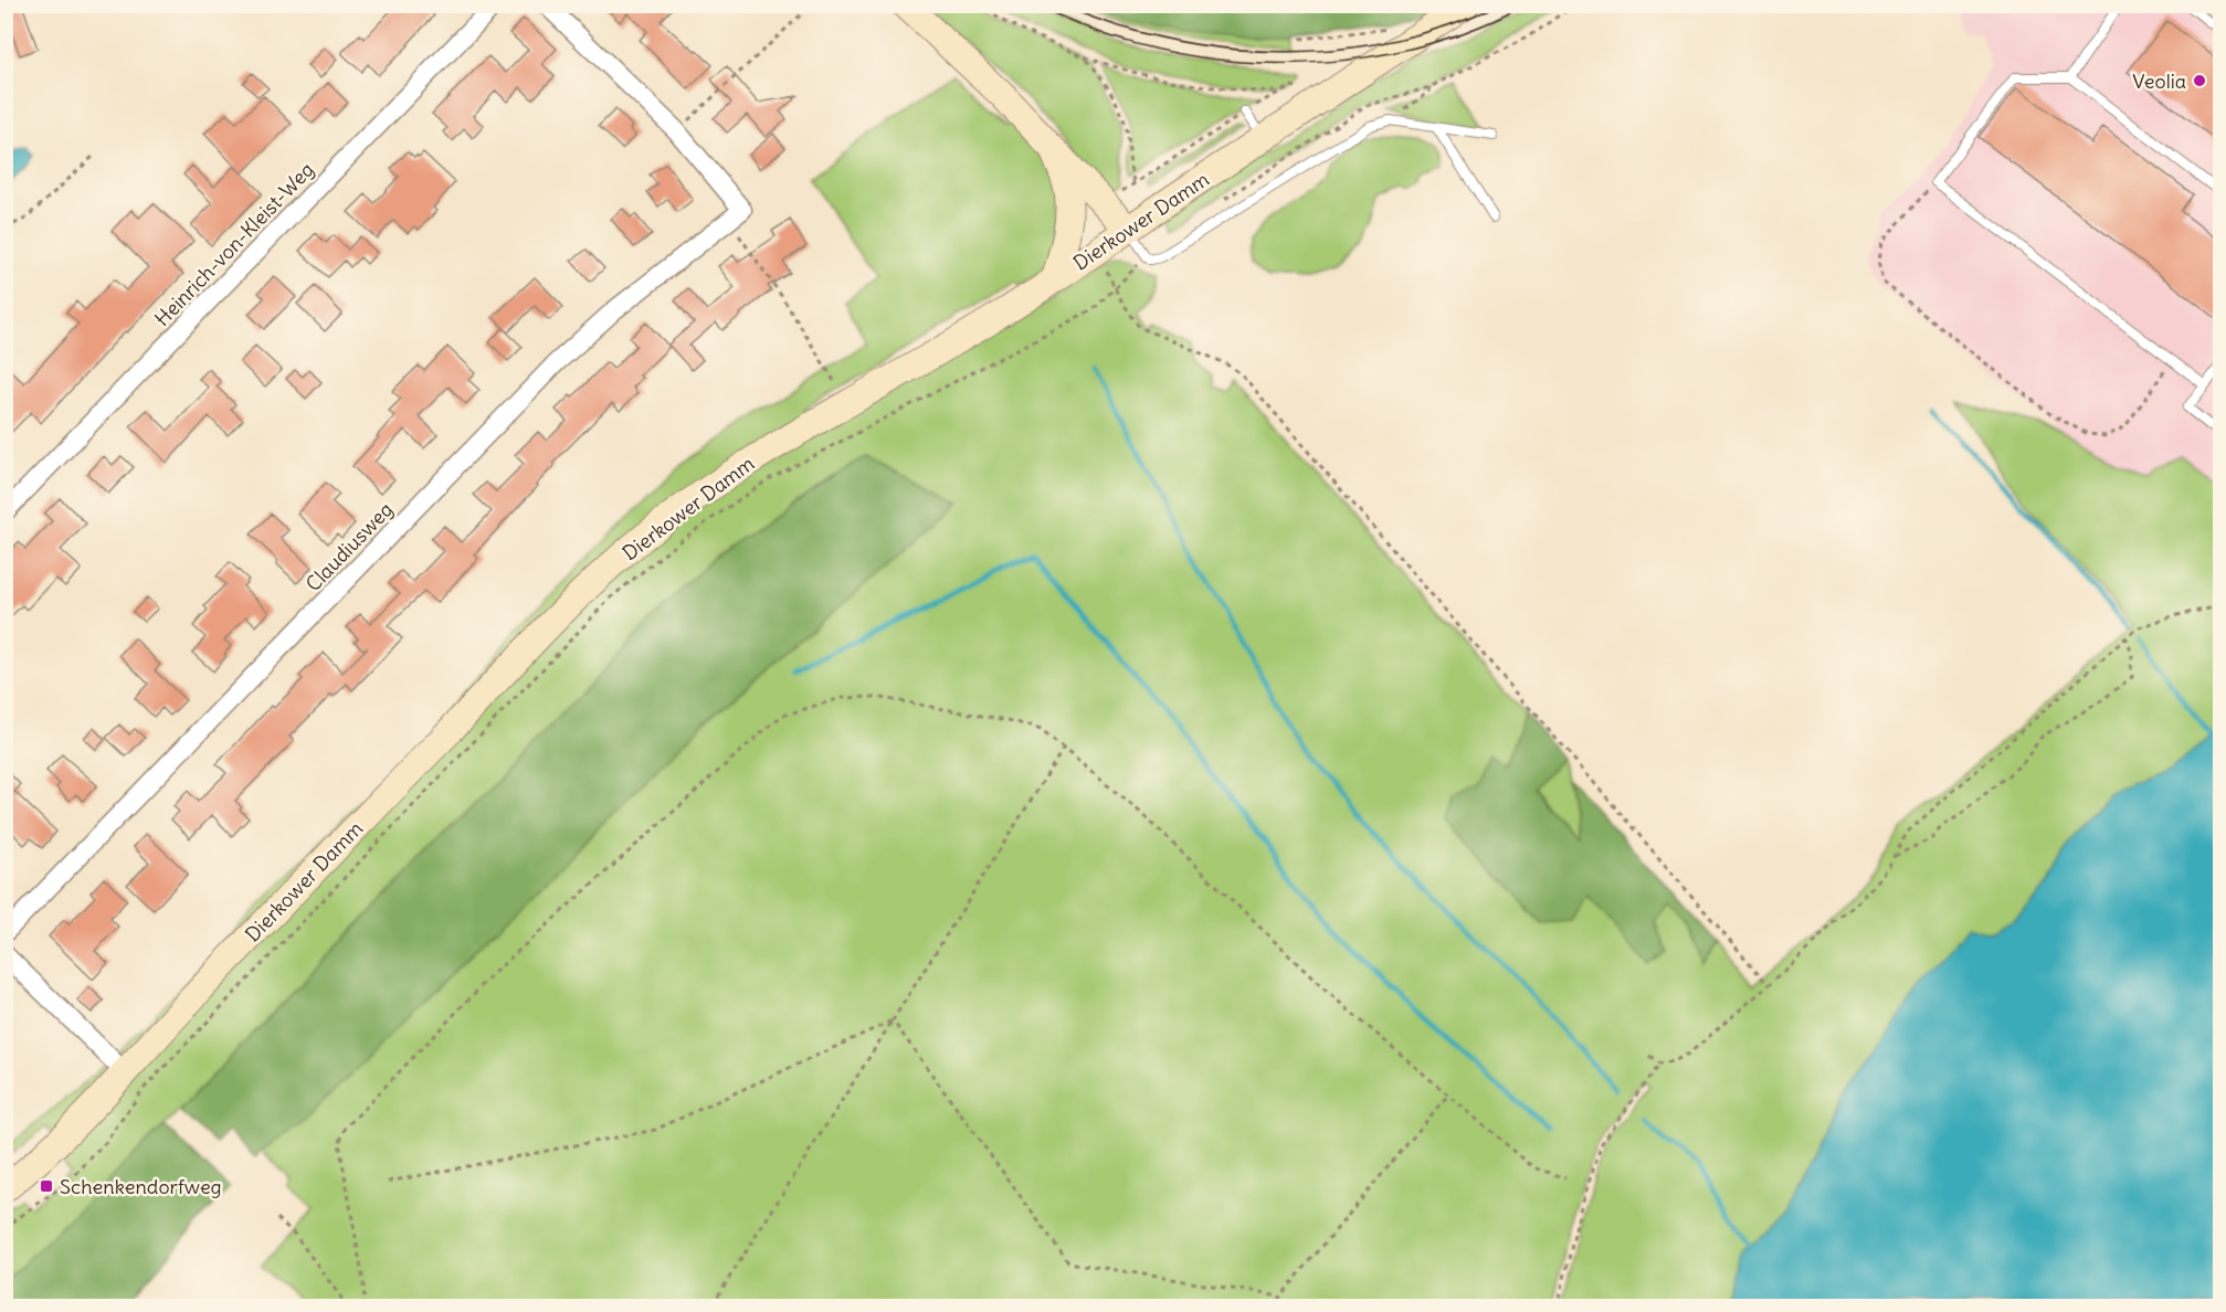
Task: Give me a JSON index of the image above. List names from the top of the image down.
{
  "streets": {
    "street": ["Dierkower Damm", "Heinrich-von-Kleist-Weg", "Claudiusweg"]
  },
  "places": {
    "other": ["Veolia"],
    "transit": ["Schenkendorfweg"]
  }
}
